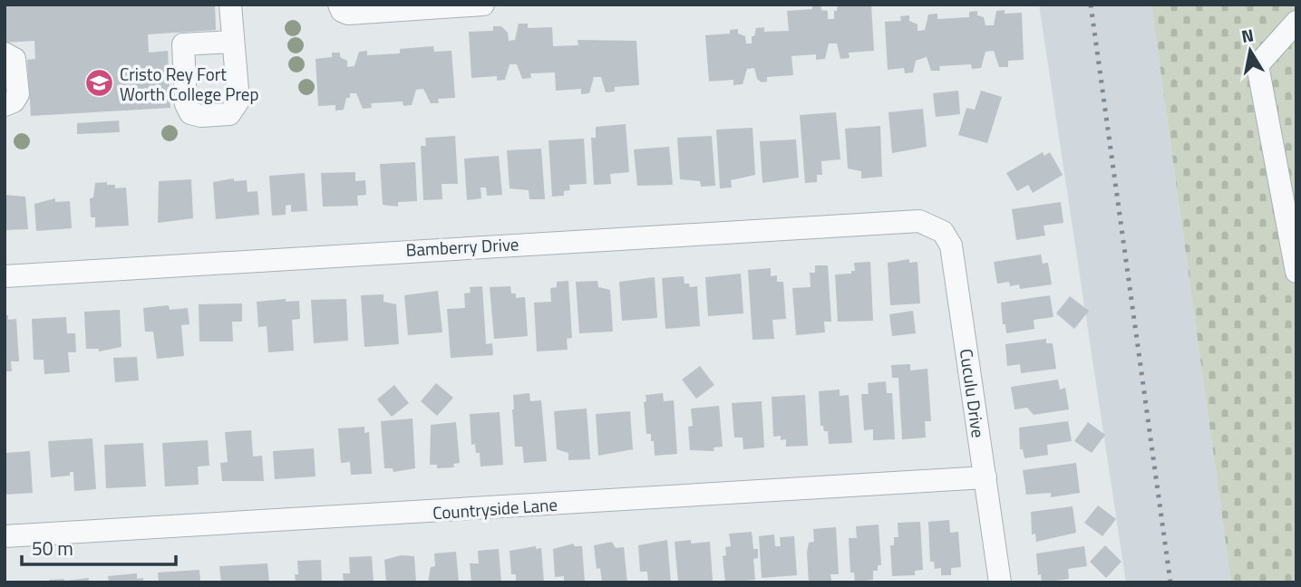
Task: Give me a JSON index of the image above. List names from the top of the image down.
{
  "streets": {
    "street": ["Bamberry Drive", "Cuculu Drive", "Countryside Lane"]
  },
  "crossings": [
    ["Bamberry Drive", "Cuculu Drive"],
    ["Cuculu Drive", "Countryside Lane"]
  ],
  "places": {
    "school or university": ["Cristo Rey Fort Worth College Prep"]
  },
  "scale_bar": "50 m",
  "north": "top"
}
